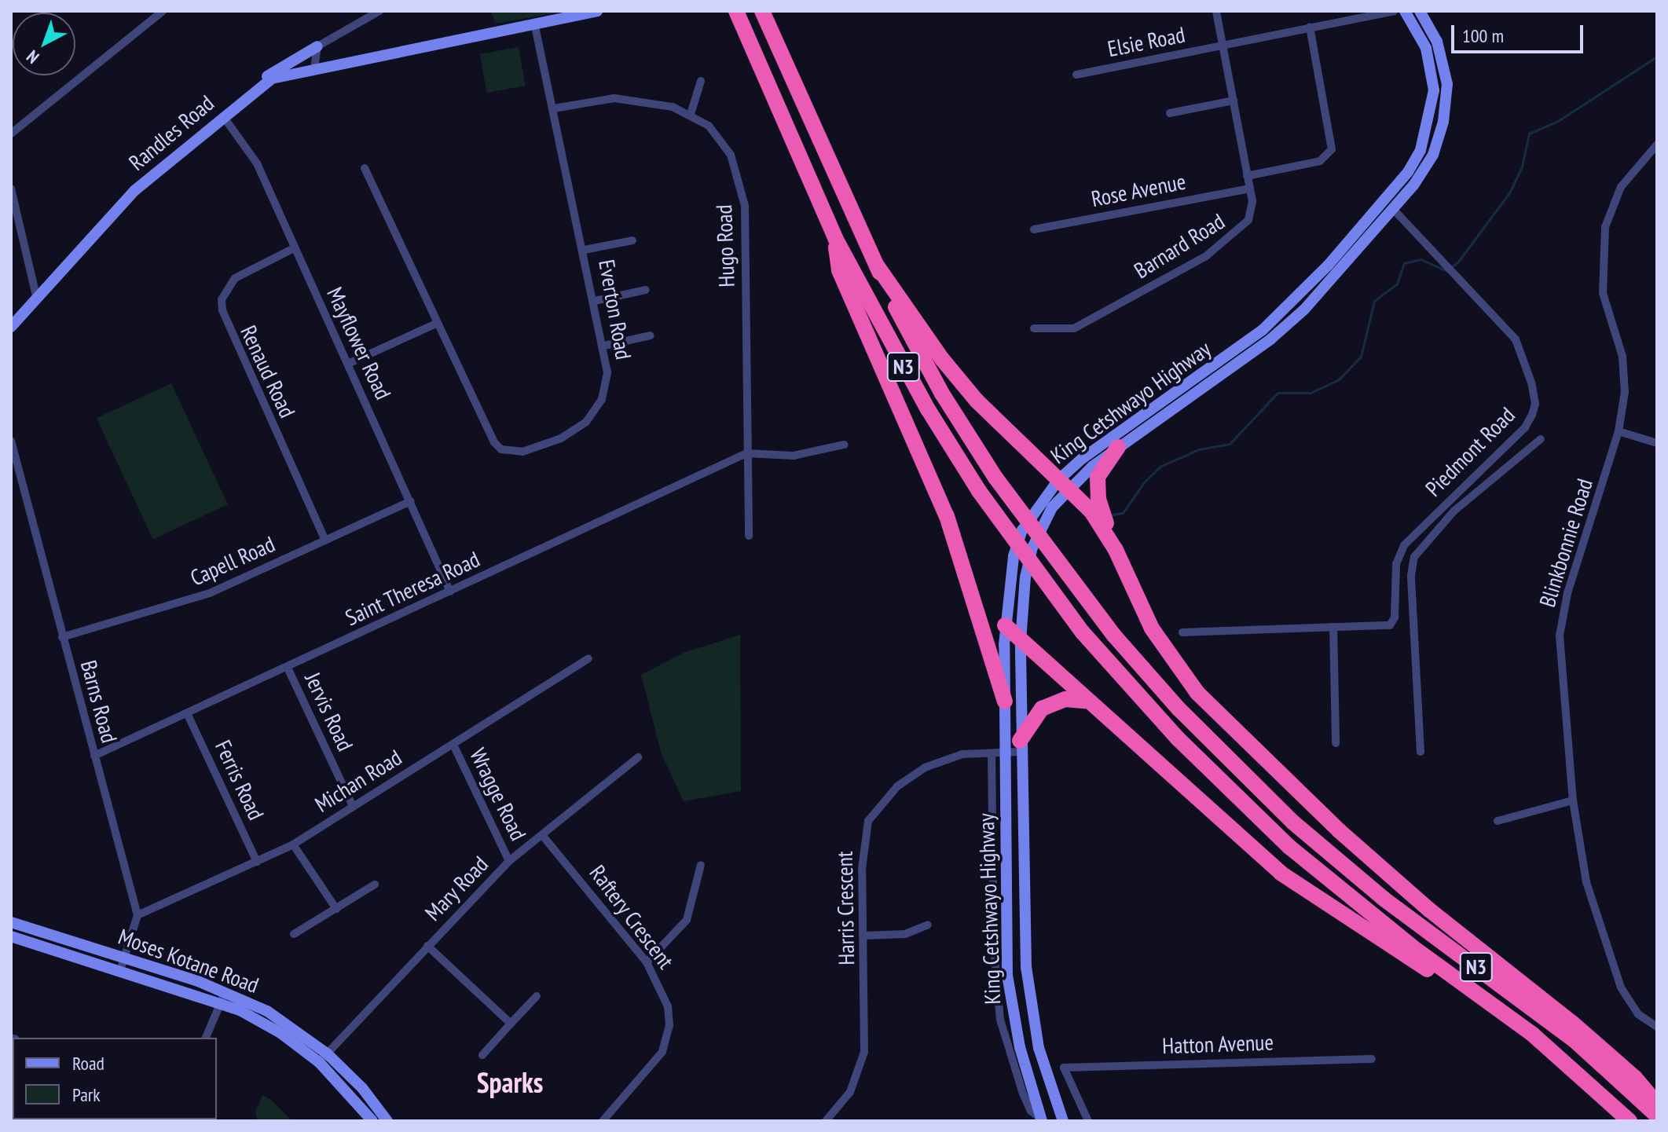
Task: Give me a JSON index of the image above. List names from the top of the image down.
{
  "streets": {
    "highway": ["N3"],
    "main road": ["Randles Road", "King Cetshwayo Highway", "Moses Kotane Road"],
    "street": [
      "Elsie Road",
      "Rose Avenue",
      "Hugo Road",
      "Barnard Road",
      "Everton Road",
      "Mayflower Road",
      "Renaud Road",
      "Piedmont Road",
      "Blinkbonnie Road",
      "Capell Road",
      "Saint Theresa Road",
      "Barns Road",
      "Jervis Road",
      "Ferris Road",
      "Michan Road",
      "Wragge Road",
      "Mary Road",
      "Harris Crescent",
      "Raftery Crescent",
      "Hatton Avenue"
    ]
  },
  "crossings": [
    ["Elsie Road", "Barnard Road"],
    ["Randles Road", "Everton Road"],
    ["Randles Road", "Mayflower Road"],
    ["Rose Avenue", "Barnard Road"],
    ["Hugo Road", "Everton Road"],
    ["Hugo Road", "Saint Theresa Road"],
    ["Mayflower Road", "Renaud Road"],
    ["Mayflower Road", "Capell Road"],
    ["Mayflower Road", "Saint Theresa Road"],
    ["Renaud Road", "Capell Road"],
    ["King Cetshwayo Highway", "Piedmont Road"],
    ["King Cetshwayo Highway", "Harris Crescent"],
    ["Capell Road", "Barns Road"],
    ["Saint Theresa Road", "Barns Road"],
    ["Saint Theresa Road", "Jervis Road"],
    ["Saint Theresa Road", "Ferris Road"],
    ["Barns Road", "Michan Road"],
    ["Jervis Road", "Michan Road"],
    ["Ferris Road", "Michan Road"],
    ["Michan Road", "Wragge Road"],
    ["Wragge Road", "Mary Road"],
    ["Mary Road", "Raftery Crescent"],
    ["Mary Road", "Moses Kotane Road"]
  ],
  "districts": ["Sparks"],
  "legend": ["Road", "Park"],
  "scale_bar": "100 m",
  "north": "bottom left"
}
